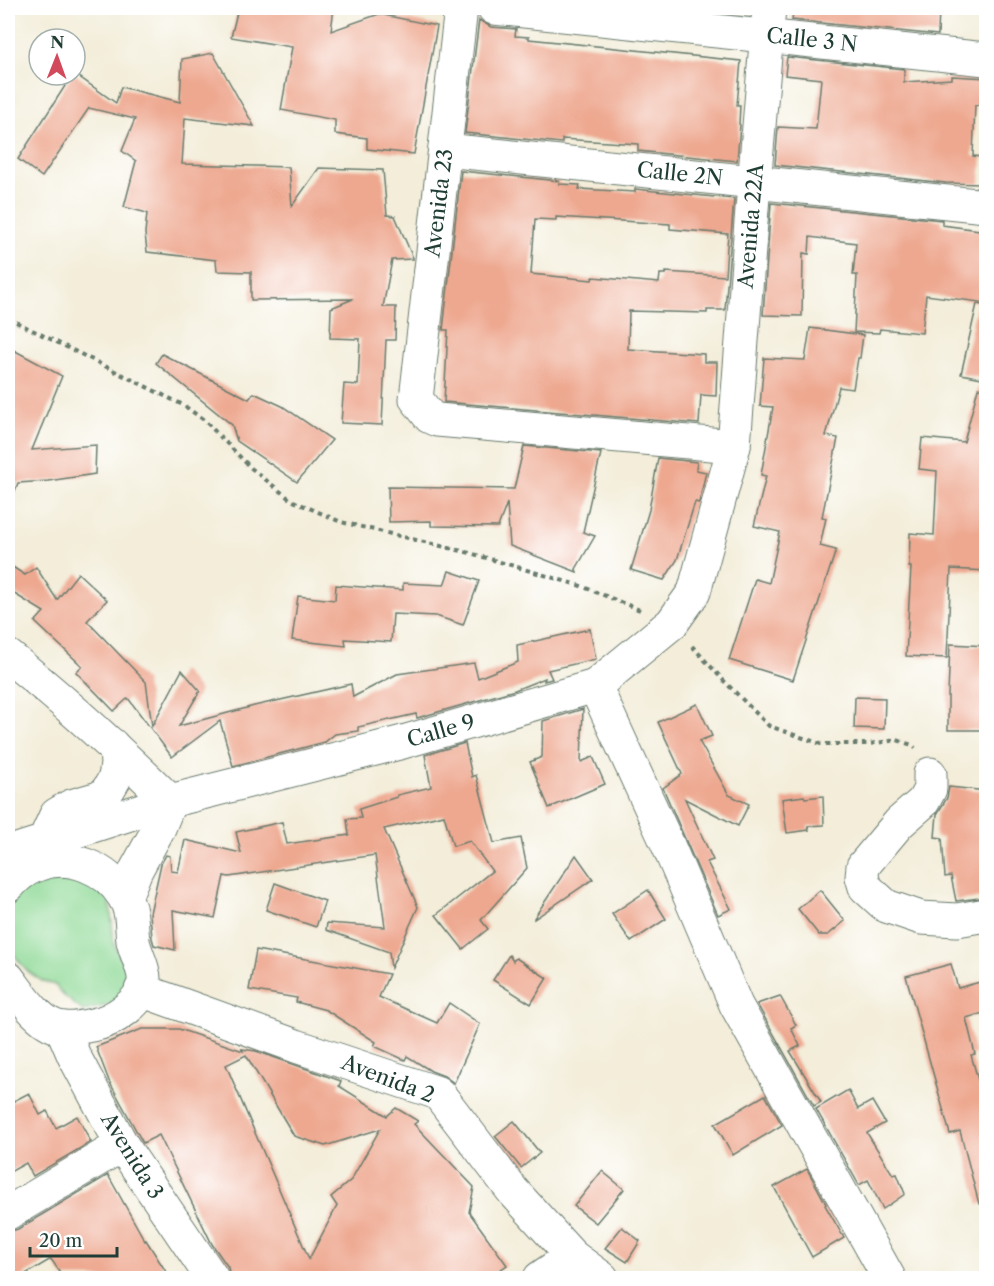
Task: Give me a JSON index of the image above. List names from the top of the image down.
{
  "streets": {
    "street": [
      "Calle 3 N",
      "Calle 2N",
      "Avenida 23",
      "Avenida 22A",
      "Calle 9",
      "Avenida 2",
      "Avenida 3"
    ]
  },
  "crossings": [
    ["Calle 3 N", "Avenida 22A"],
    ["Calle 2N", "Avenida 23"],
    ["Calle 2N", "Avenida 22A"],
    ["Avenida 23", "Avenida 22A"],
    ["Avenida 23", "Calle 9"],
    ["Avenida 22A", "Calle 9"]
  ],
  "scale_bar": "20 m",
  "north": "top"
}
